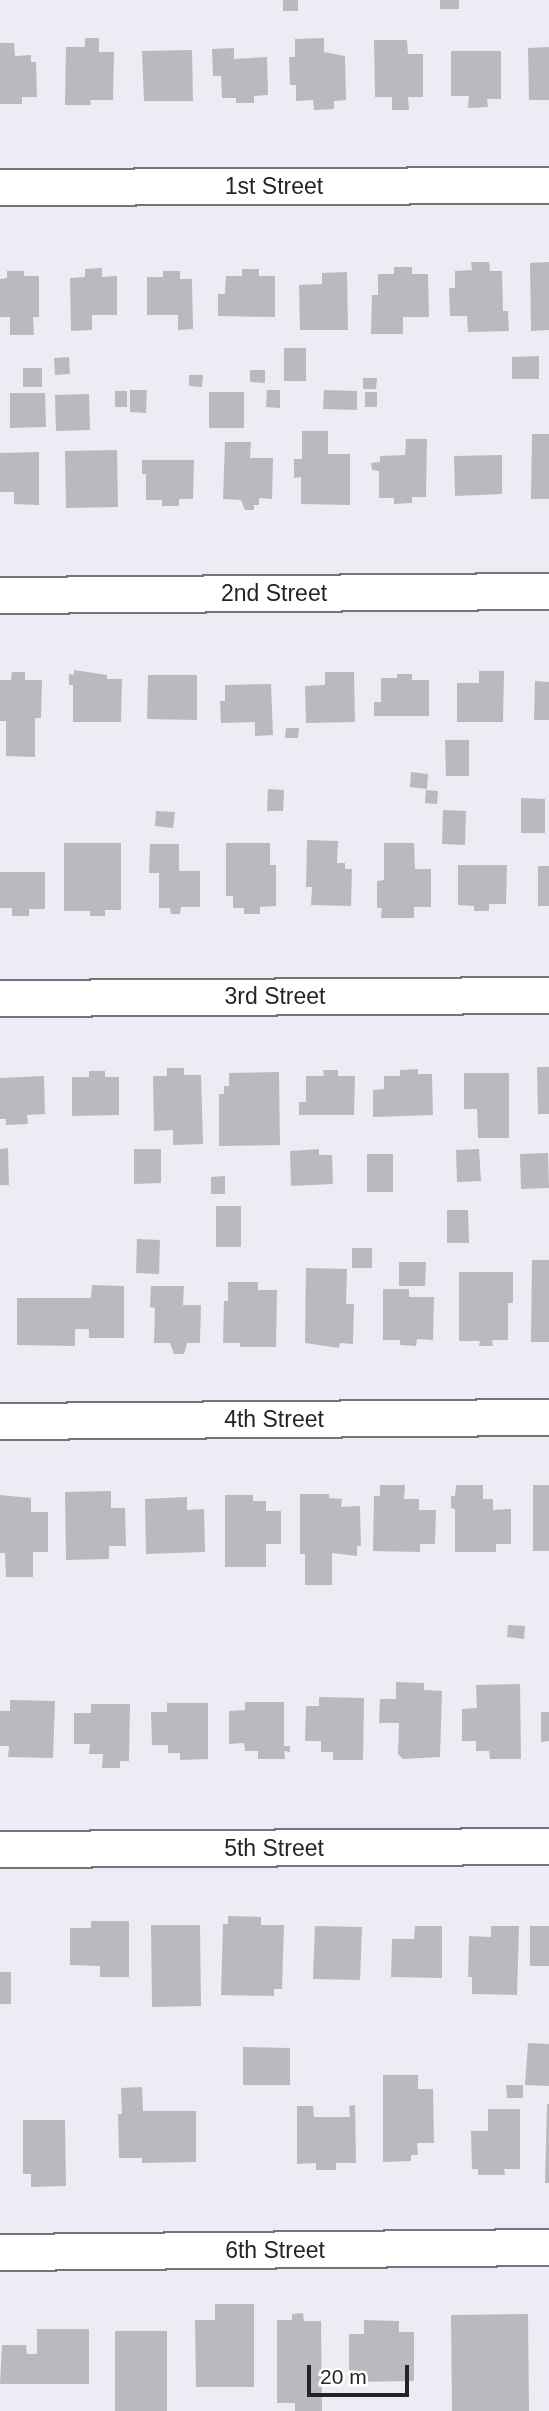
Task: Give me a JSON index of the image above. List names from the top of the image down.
{
  "streets": {
    "street": [
      "1st Street",
      "2nd Street",
      "3rd Street",
      "4th Street",
      "5th Street",
      "6th Street"
    ]
  },
  "scale_bar": "20 m"
}
